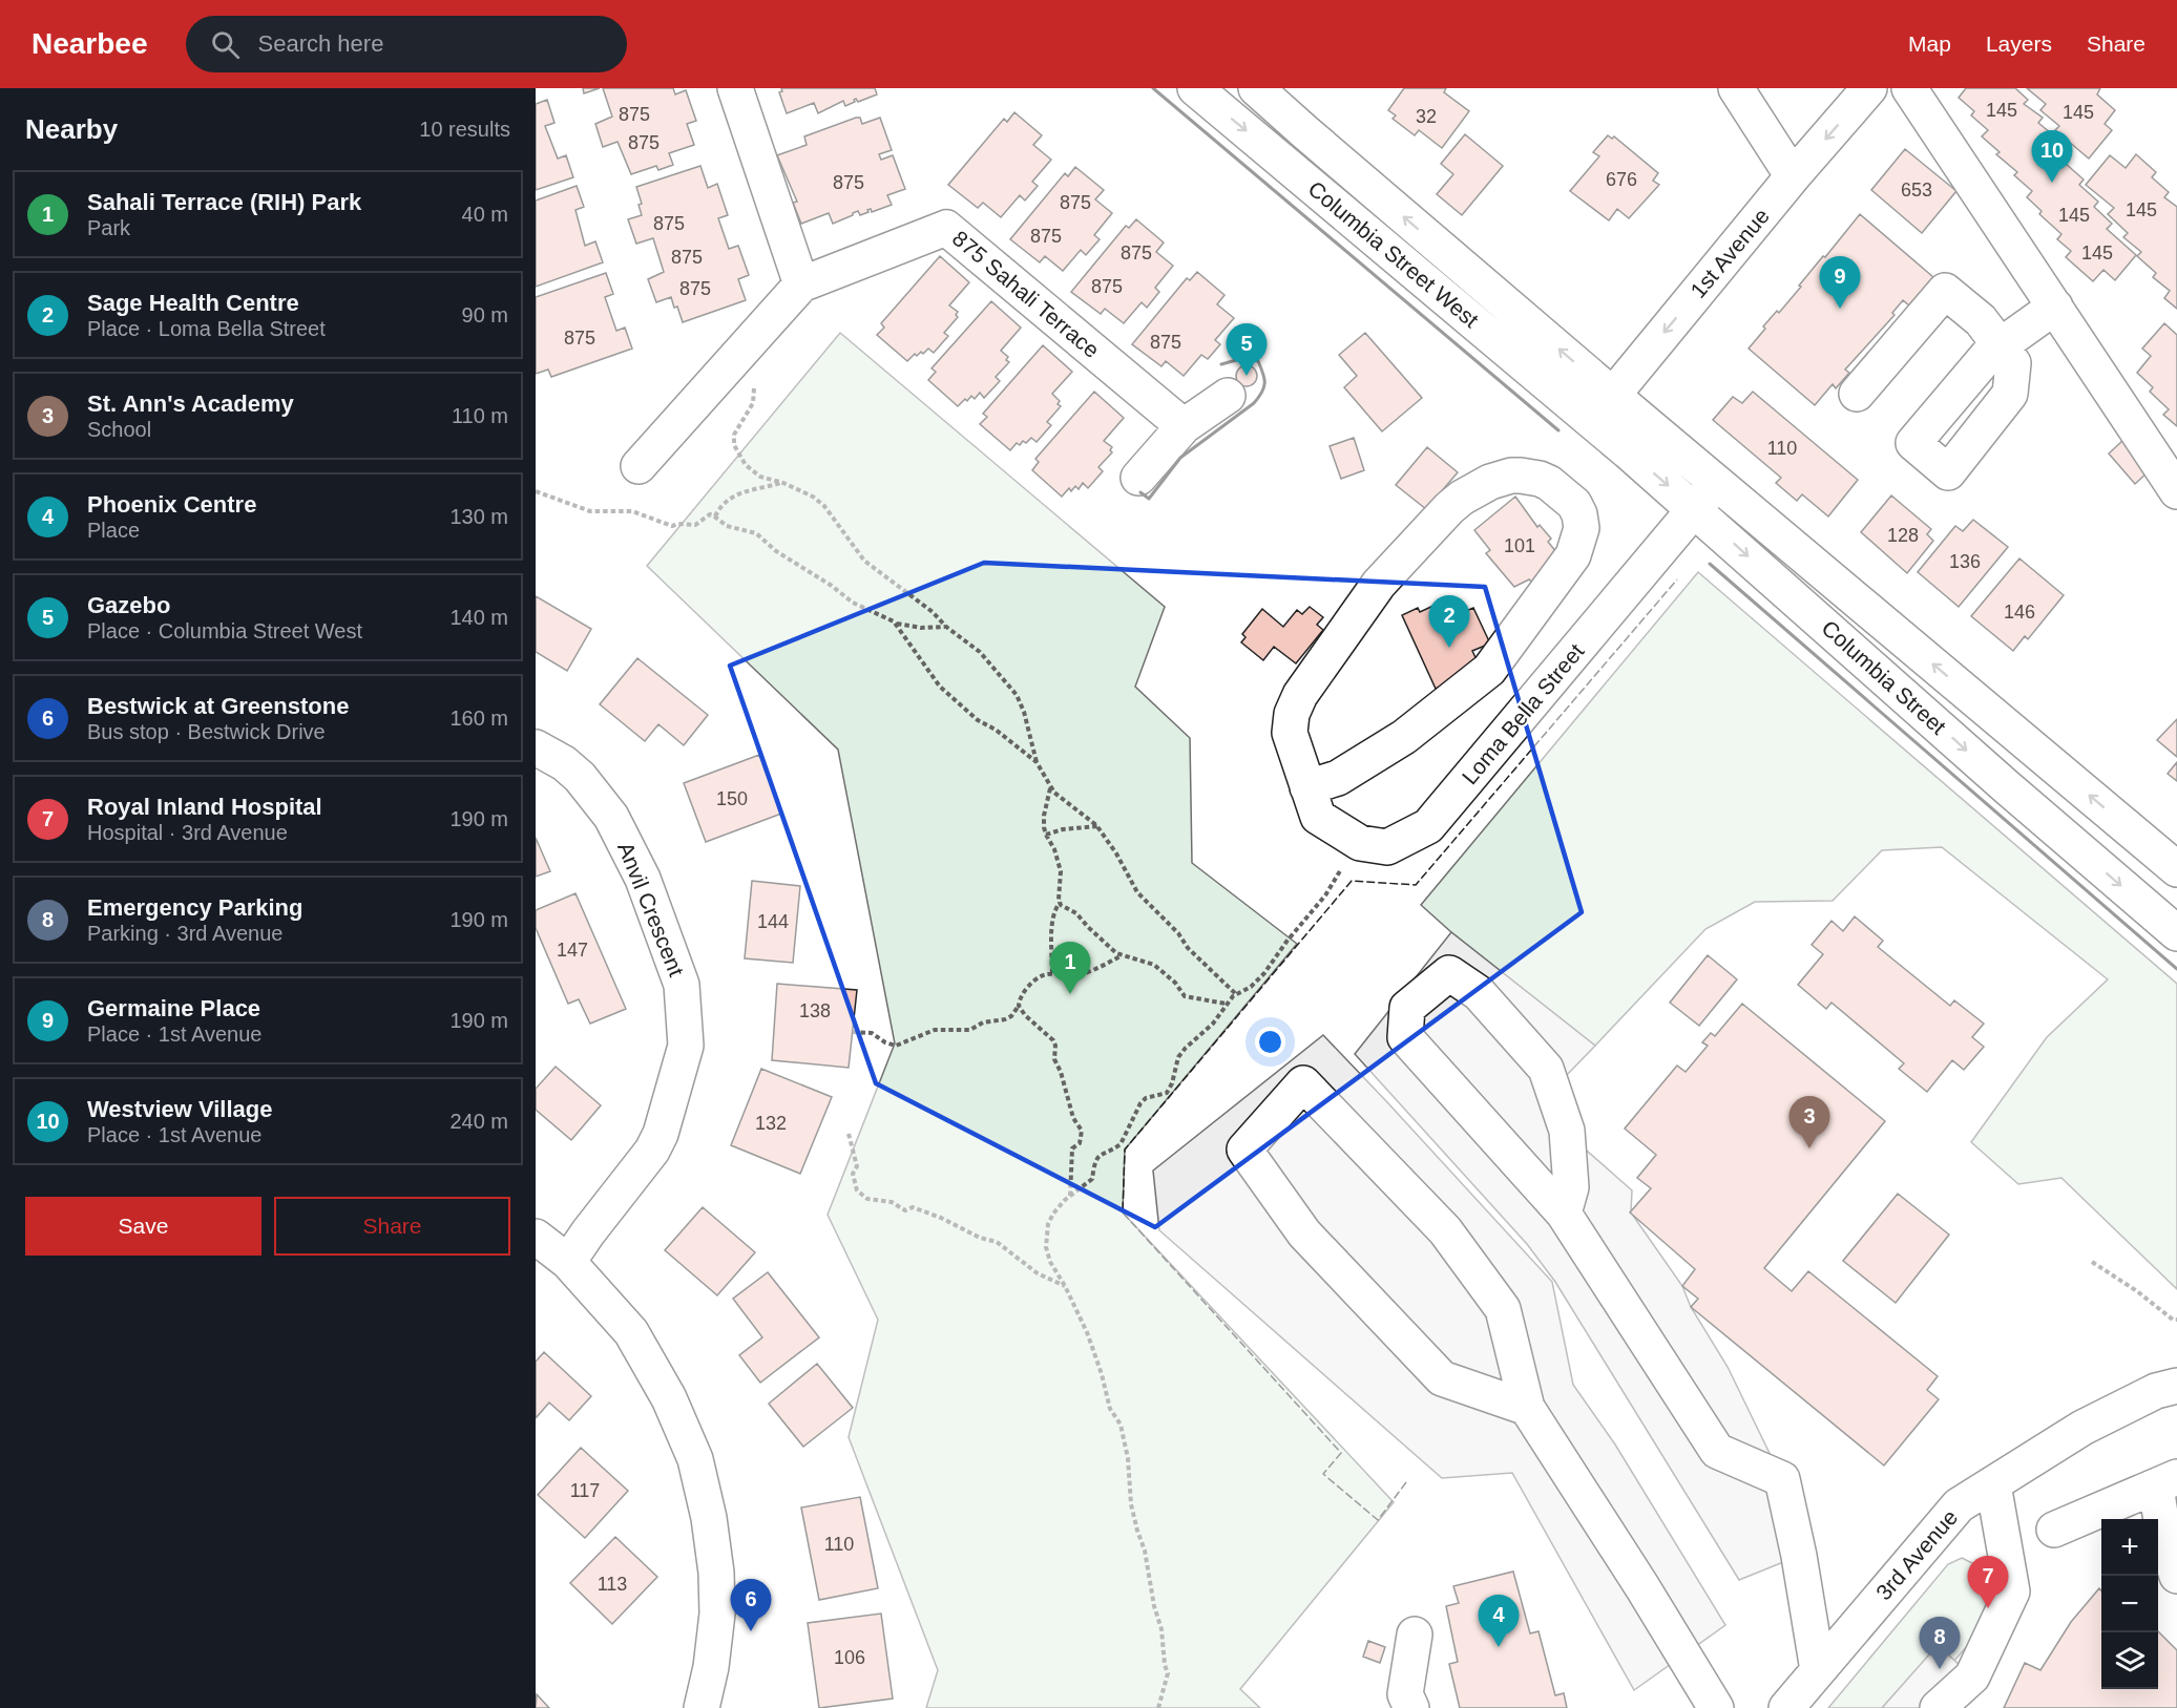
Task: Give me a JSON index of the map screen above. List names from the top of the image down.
{
  "streets": {
    "street": [
      "1st Avenue",
      "Columbia Street West",
      "875 Sahali Terrace",
      "Columbia Street",
      "Loma Bella Street",
      "Anvil Crescent",
      "3rd Avenue"
    ]
  },
  "crossings": [
    ["1st Avenue", "Columbia Street West"],
    ["1st Avenue", "Columbia Street"],
    ["Columbia Street West", "Columbia Street"],
    ["Columbia Street", "Loma Bella Street"]
  ],
  "one_way": ["1st Avenue"],
  "house_numbers": [
    "145",
    "145",
    "875",
    "32",
    "875",
    "676",
    "875",
    "653",
    "875",
    "145",
    "145",
    "875",
    "875",
    "875",
    "145",
    "875",
    "875",
    "875",
    "875",
    "875",
    "110",
    "128",
    "101",
    "136",
    "146",
    "150",
    "144",
    "147",
    "138",
    "132",
    "117",
    "110",
    "113",
    "106"
  ],
  "page": {
    "header": "Nearbee",
    "search": "Search here",
    "nav": ["Map", "Layers", "Share"],
    "heading": ["Nearby", "10 results"],
    "pins": [
      "10",
      "9",
      "5",
      "2",
      "1",
      "3",
      "7",
      "6",
      "4",
      "8"
    ],
    "list": [
      {
        "mark": "1",
        "name": "Sahali Terrace (RIH) Park",
        "note": "Park",
        "value": "40 m"
      },
      {
        "mark": "2",
        "name": "Sage Health Centre",
        "note": "Place · Loma Bella Street",
        "value": "90 m"
      },
      {
        "mark": "3",
        "name": "St. Ann's Academy",
        "note": "School",
        "value": "110 m"
      },
      {
        "mark": "4",
        "name": "Phoenix Centre",
        "note": "Place",
        "value": "130 m"
      },
      {
        "mark": "5",
        "name": "Gazebo",
        "note": "Place · Columbia Street West",
        "value": "140 m"
      },
      {
        "mark": "6",
        "name": "Bestwick at Greenstone",
        "note": "Bus stop · Bestwick Drive",
        "value": "160 m"
      },
      {
        "mark": "7",
        "name": "Royal Inland Hospital",
        "note": "Hospital · 3rd Avenue",
        "value": "190 m"
      },
      {
        "mark": "8",
        "name": "Emergency Parking",
        "note": "Parking · 3rd Avenue",
        "value": "190 m"
      },
      {
        "mark": "9",
        "name": "Germaine Place",
        "note": "Place · 1st Avenue",
        "value": "190 m"
      },
      {
        "mark": "10",
        "name": "Westview Village",
        "note": "Place · 1st Avenue",
        "value": "240 m"
      }
    ],
    "buttons": ["Save", "Share"],
    "map_buttons": ["+", "−"]
  }
}
